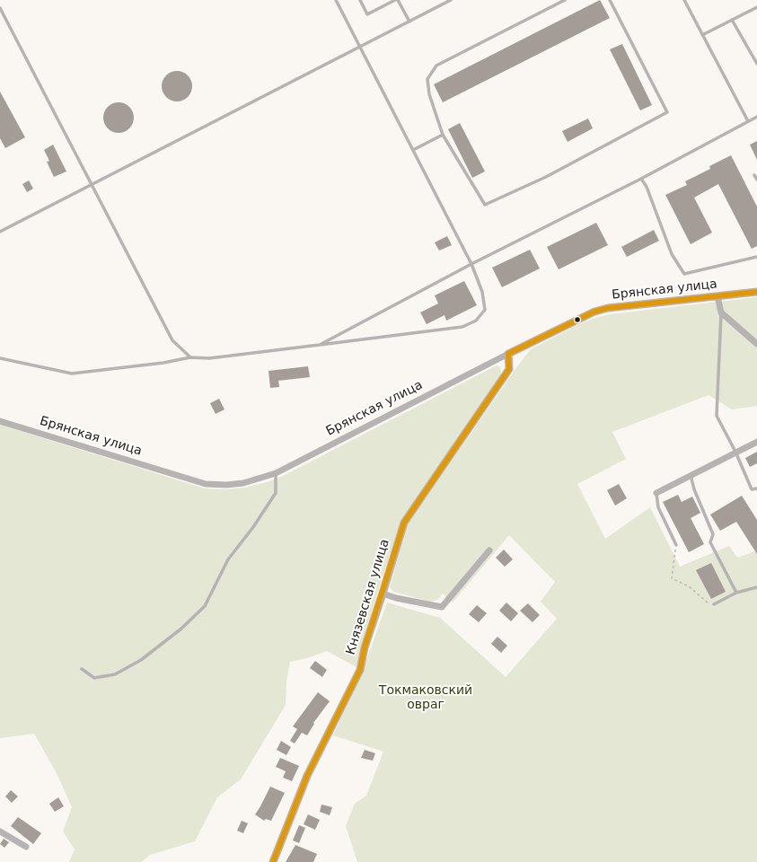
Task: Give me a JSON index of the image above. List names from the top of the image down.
{
  "streets": {
    "street": ["Брянская улица", "Князевская улица"]
  },
  "crossings": [
    ["Брянская улица", "Князевская улица"]
  ],
  "parks": ["Токмаковский овраг"]
}
